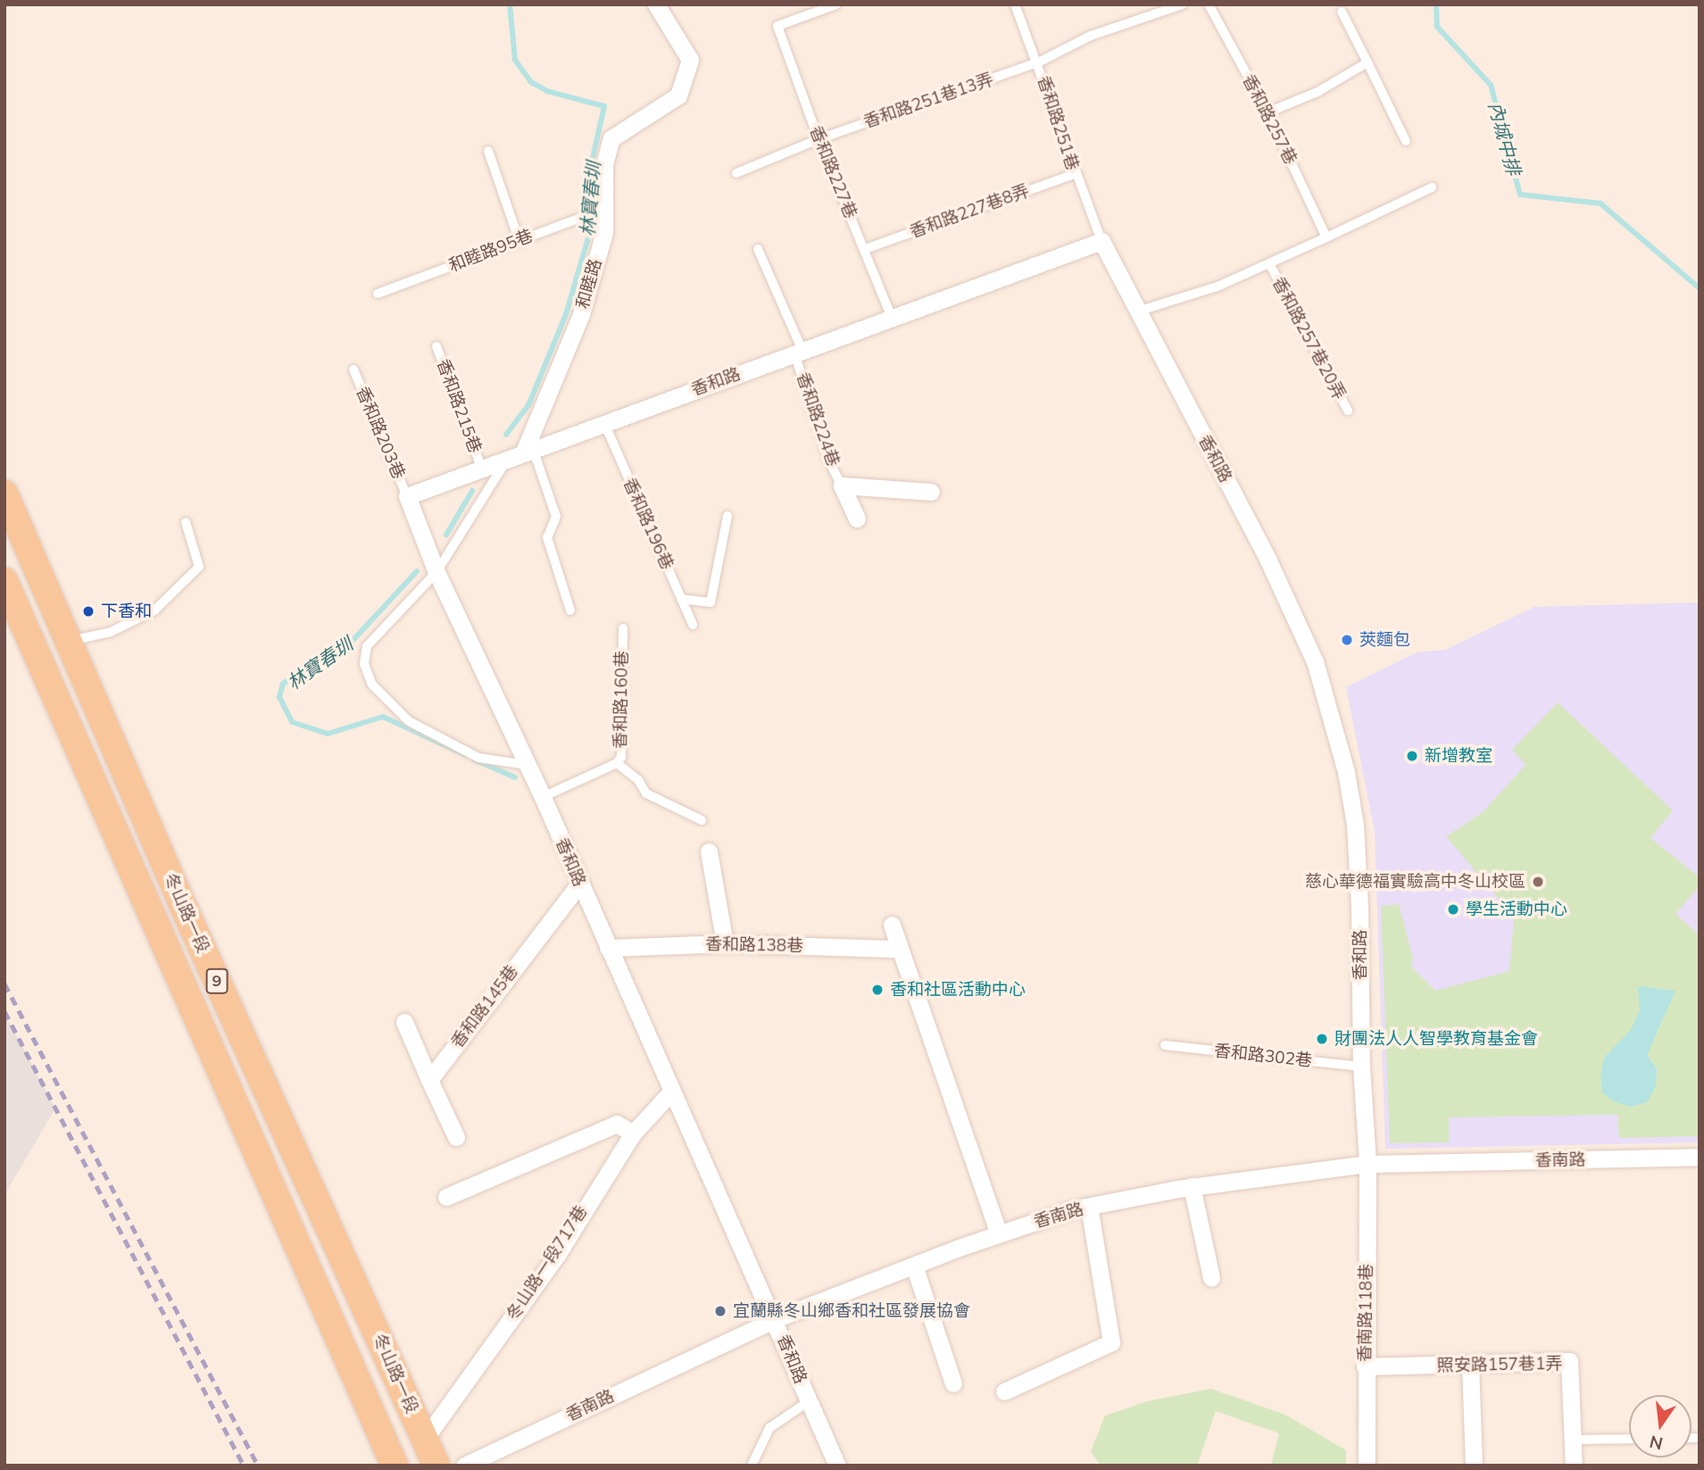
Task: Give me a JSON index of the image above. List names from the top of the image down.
{
  "streets": {
    "main road": ["冬山路一段", "9"],
    "street": [
      "和睦路",
      "香和路",
      "香和路138巷",
      "香和路145巷",
      "香南路",
      "冬山路一段717巷",
      "香南路118巷",
      "照安路157巷1弄"
    ],
    "lane": [
      "香和路251巷13弄",
      "香和路257巷",
      "香和路251巷",
      "香和路227巷",
      "香和路227巷8弄",
      "和睦路95巷",
      "香和路257巷20弄",
      "香和路215巷",
      "香和路224巷",
      "香和路203巷",
      "香和路196巷",
      "香和路160巷",
      "香和路302巷"
    ]
  },
  "crossings": [
    ["香和路251巷13弄", "香和路251巷"],
    ["香和路251巷13弄", "香和路227巷"],
    ["香和路251巷", "香和路227巷8弄"],
    ["香和路251巷", "香和路"],
    ["香和路227巷", "香和路227巷8弄"],
    ["香和路227巷", "香和路"],
    ["和睦路95巷", "和睦路"],
    ["和睦路", "香和路"],
    ["香和路", "香和路215巷"],
    ["香和路", "香和路224巷"],
    ["香和路", "香和路203巷"],
    ["香和路", "香和路196巷"],
    ["香和路", "香和路160巷"],
    ["香和路", "香和路138巷"],
    ["香和路", "香和路145巷"],
    ["香和路", "香和路302巷"],
    ["香和路", "香南路"],
    ["香和路", "冬山路一段717巷"],
    ["香和路", "香南路118巷"],
    ["冬山路一段", "冬山路一段717巷"],
    ["香南路", "香南路118巷"],
    ["香南路118巷", "照安路157巷1弄"]
  ],
  "water": ["內城中排", "林寶春圳"],
  "places": [
    "下香和",
    "莢麵包",
    "新增教室",
    "慈心華德福實驗高中冬山校區",
    "學生活動中心",
    "香和社區活動中心",
    "財團法人人智學教育基金會",
    "宜蘭縣冬山鄉香和社區發展協會"
  ],
  "north": "bottom"
}
